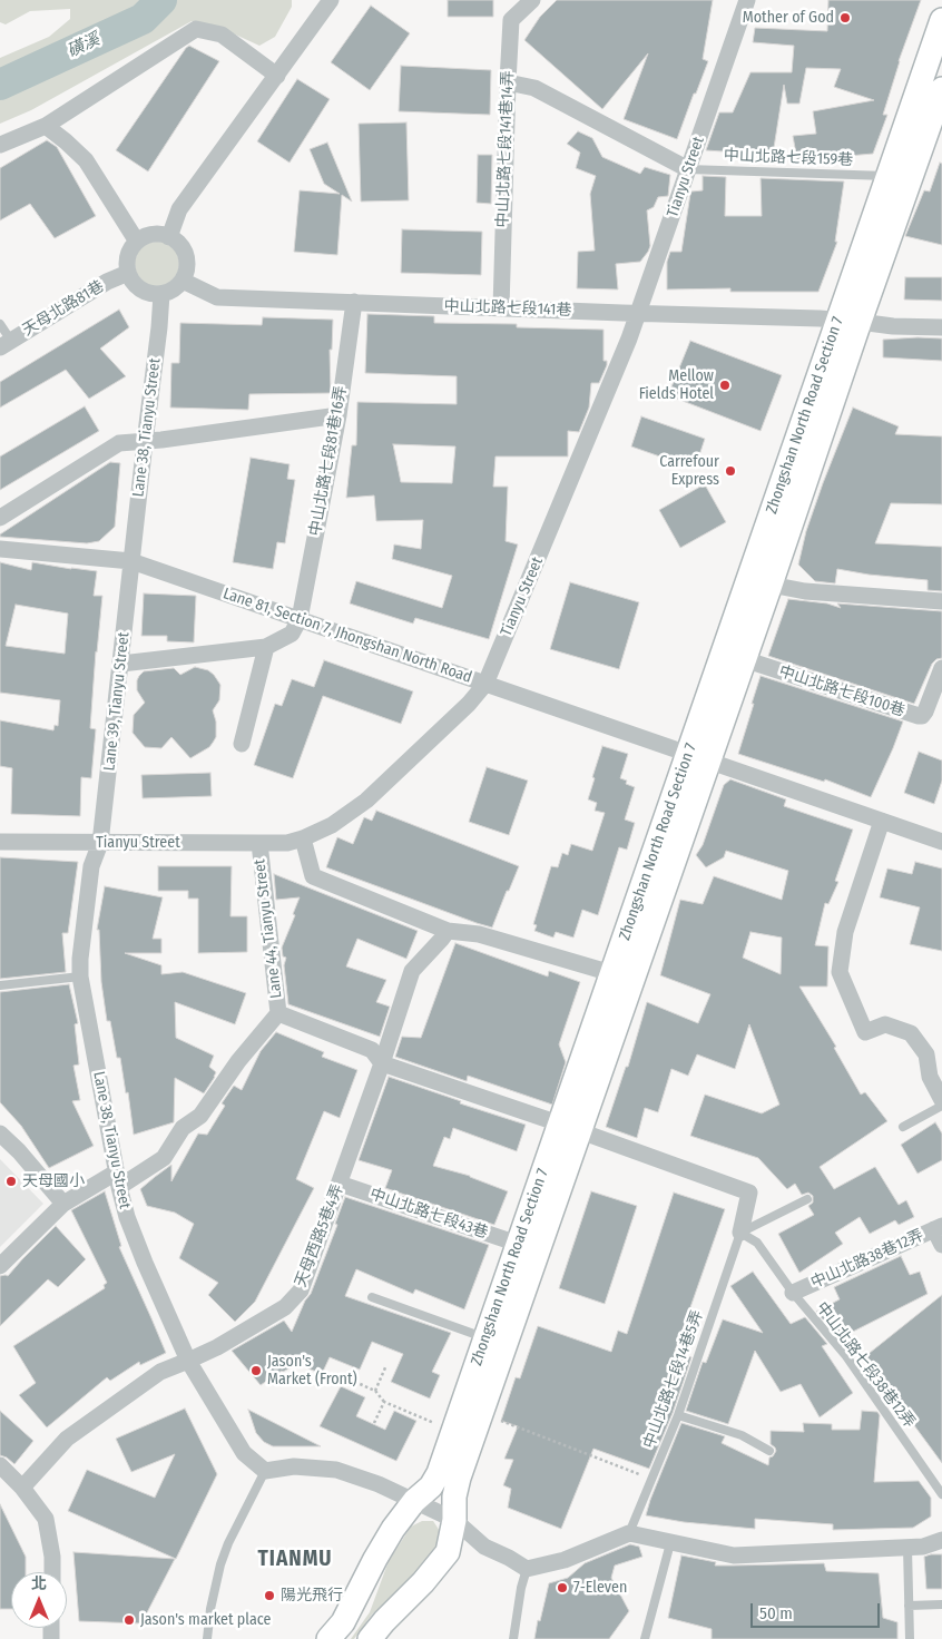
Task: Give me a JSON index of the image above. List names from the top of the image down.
{
  "streets": {
    "main road": ["Zhongshan North Road Section 7"],
    "street": [
      "中山北路七段141巷14弄",
      "Tianyu Street",
      "天母北路81巷",
      "中山北路七段141巷",
      "Lane 38, Tianyu Street",
      "中山北路七段81巷16弄",
      "Lane 81, Section 7, Jhongshan North Road",
      "中山北路七段100巷",
      "Lane 39, Tianyu Street",
      "Lane 44, Tianyu Street",
      "中山北路七段43巷",
      "天母西路5巷4弄",
      "中山北路38巷12弄"
    ],
    "lane": ["中山北路七段159巷", "中山北路七段38巷12弄", "中山北路七段14巷5弄"]
  },
  "crossings": [
    ["中山北路七段141巷14弄", "中山北路七段141巷"],
    ["中山北路七段159巷", "Tianyu Street"],
    ["中山北路七段159巷", "Zhongshan North Road Section 7"],
    ["Tianyu Street", "中山北路七段141巷"],
    ["Tianyu Street", "Lane 38, Tianyu Street"],
    ["Tianyu Street", "Lane 81, Section 7, Jhongshan North Road"],
    ["Tianyu Street", "Lane 39, Tianyu Street"],
    ["Tianyu Street", "Lane 44, Tianyu Street"],
    ["天母北路81巷", "中山北路七段141巷"],
    ["天母北路81巷", "Lane 38, Tianyu Street"],
    ["中山北路七段141巷", "Zhongshan North Road Section 7"],
    ["中山北路七段141巷", "Lane 38, Tianyu Street"],
    ["中山北路七段141巷", "中山北路七段81巷16弄"],
    ["Zhongshan North Road Section 7", "Lane 81, Section 7, Jhongshan North Road"],
    ["Zhongshan North Road Section 7", "中山北路七段100巷"],
    ["Zhongshan North Road Section 7", "中山北路七段43巷"],
    ["Lane 38, Tianyu Street", "Lane 81, Section 7, Jhongshan North Road"],
    ["Lane 38, Tianyu Street", "Lane 39, Tianyu Street"],
    ["Lane 38, Tianyu Street", "天母西路5巷4弄"],
    ["中山北路七段81巷16弄", "Lane 81, Section 7, Jhongshan North Road"],
    ["Lane 81, Section 7, Jhongshan North Road", "Lane 39, Tianyu Street"],
    ["中山北路七段43巷", "天母西路5巷4弄"],
    ["中山北路38巷12弄", "中山北路七段38巷12弄"],
    ["中山北路七段38巷12弄", "中山北路七段14巷5弄"]
  ],
  "districts": ["TIANMU"],
  "water": ["磺溪"],
  "places": [
    "Mother of God",
    "Mellow Fields Hotel",
    "Carrefour Express",
    "天母國小",
    "Jason's Market (Front)",
    "7-Eleven",
    "陽光飛行",
    "Jason's market place"
  ],
  "scale_bar": "50 m",
  "north": "top"
}
